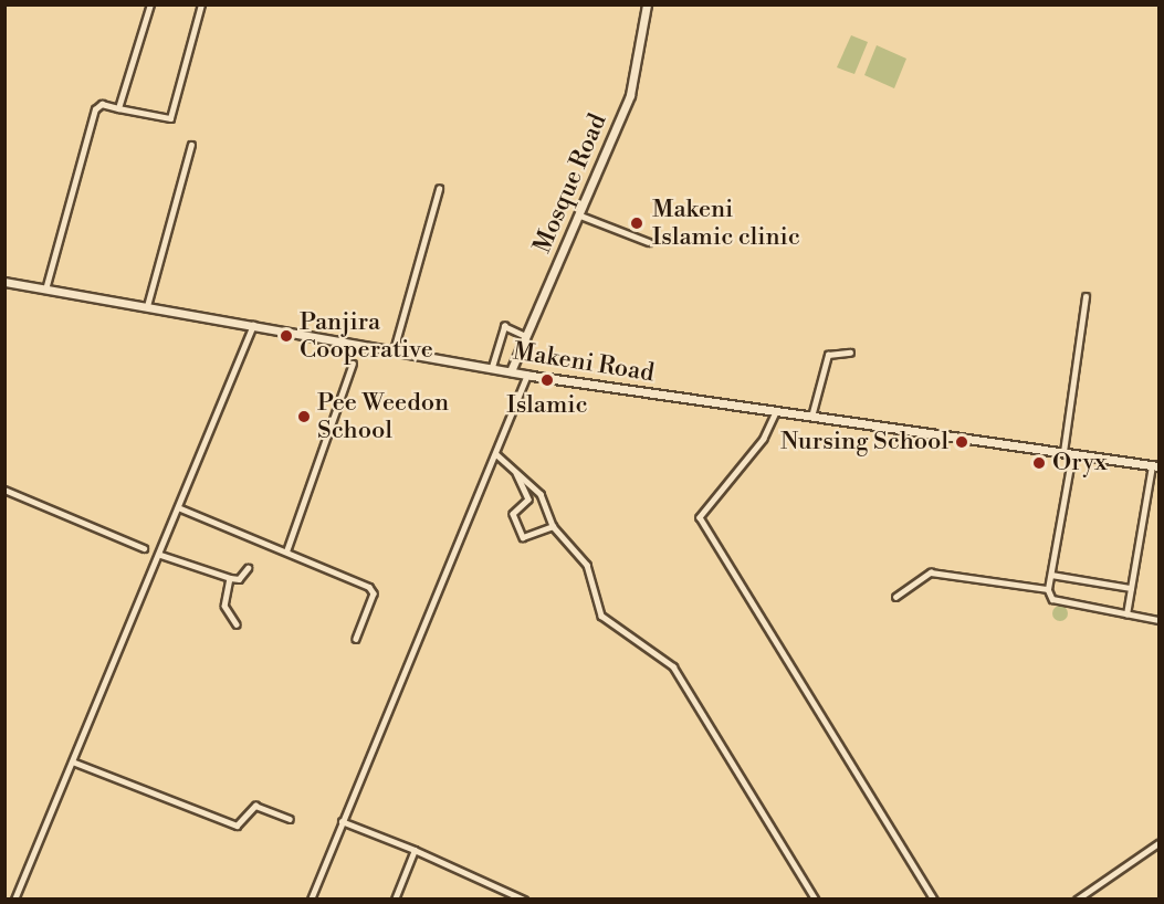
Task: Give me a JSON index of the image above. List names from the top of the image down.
{
  "streets": {
    "main road": ["Mosque Road", "Makeni Road"]
  },
  "crossings": [
    ["Mosque Road", "Makeni Road"]
  ],
  "places": [
    "Makeni Islamic clinic",
    "Panjira Cooperative",
    "Islamic",
    "Pee Weedon School",
    "Nursing School",
    "Oryx"
  ]
}
